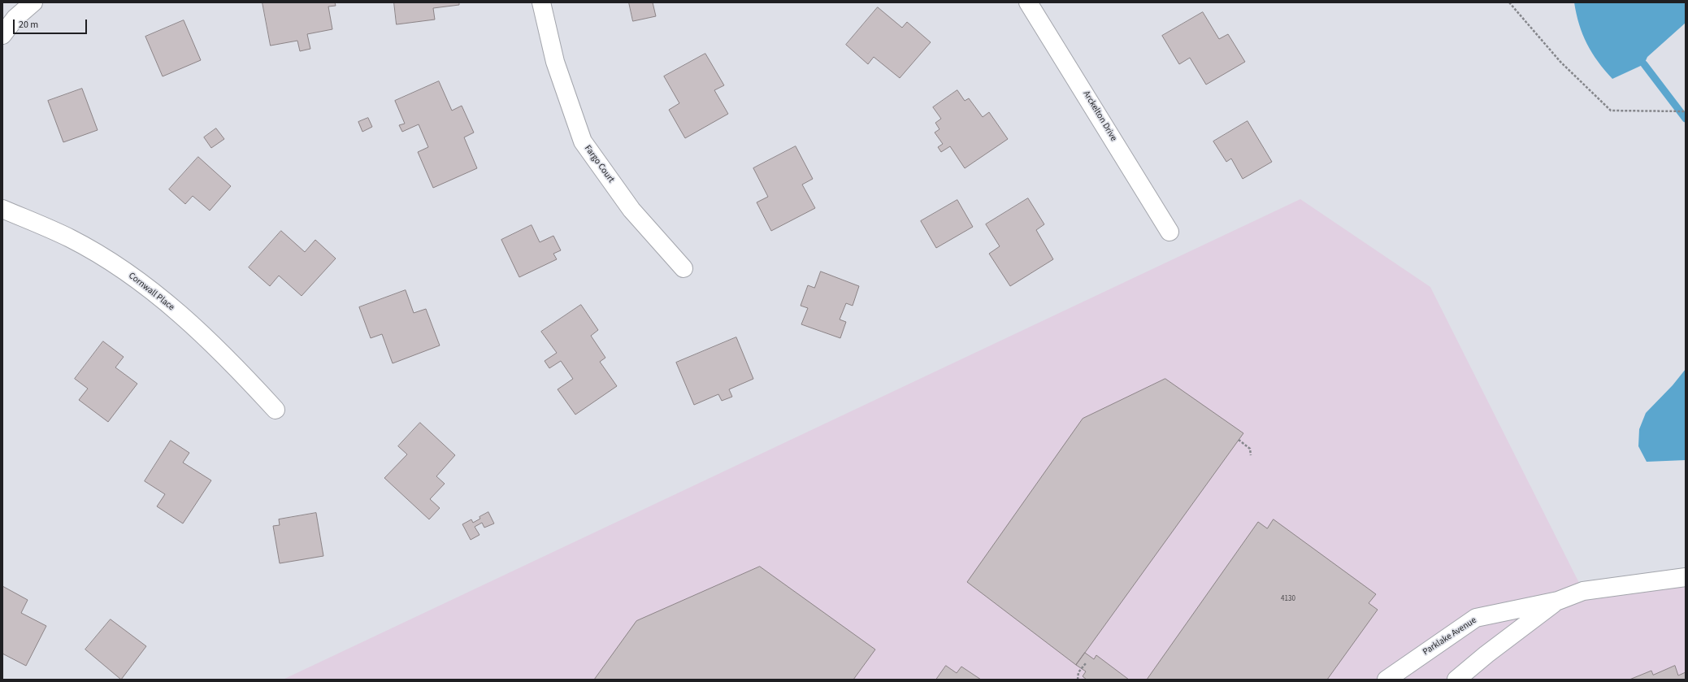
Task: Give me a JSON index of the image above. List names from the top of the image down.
{
  "streets": {
    "street": [
      "Arckelton Drive",
      "Fargo Court",
      "Cornwall Place",
      "Parklake Avenue"
    ]
  },
  "house_numbers": ["4130"],
  "scale_bar": "20 m"
}
